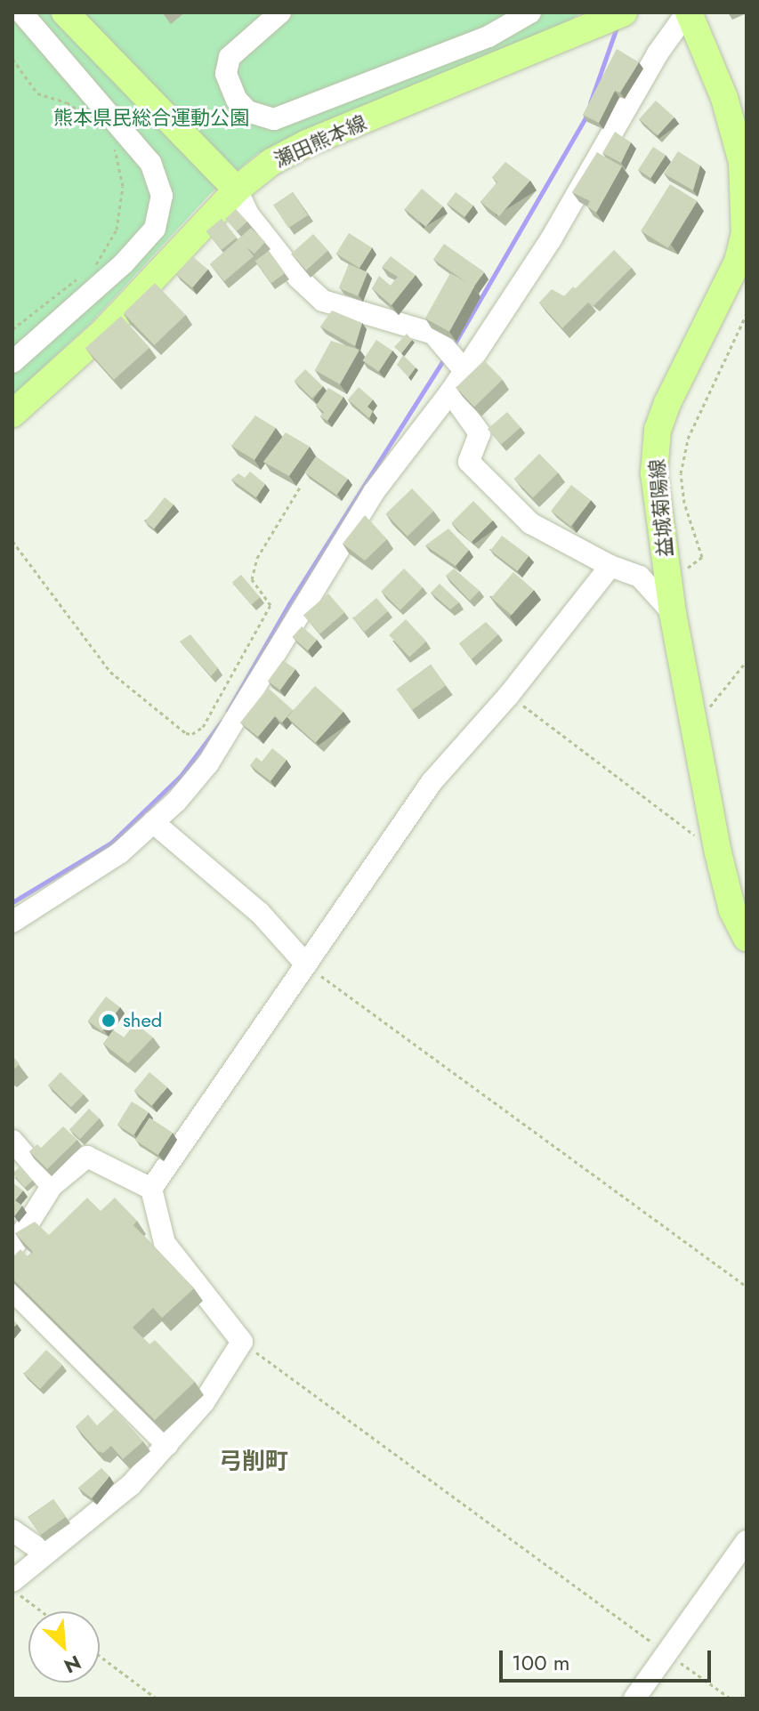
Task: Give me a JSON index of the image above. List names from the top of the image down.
{
  "streets": {
    "main road": ["瀬田熊本線", "益城菊陽線"]
  },
  "districts": ["弓削町"],
  "parks": ["熊本県民総合運動公園"],
  "places": ["shed"],
  "scale_bar": "100 m",
  "north": "bottom right"
}
